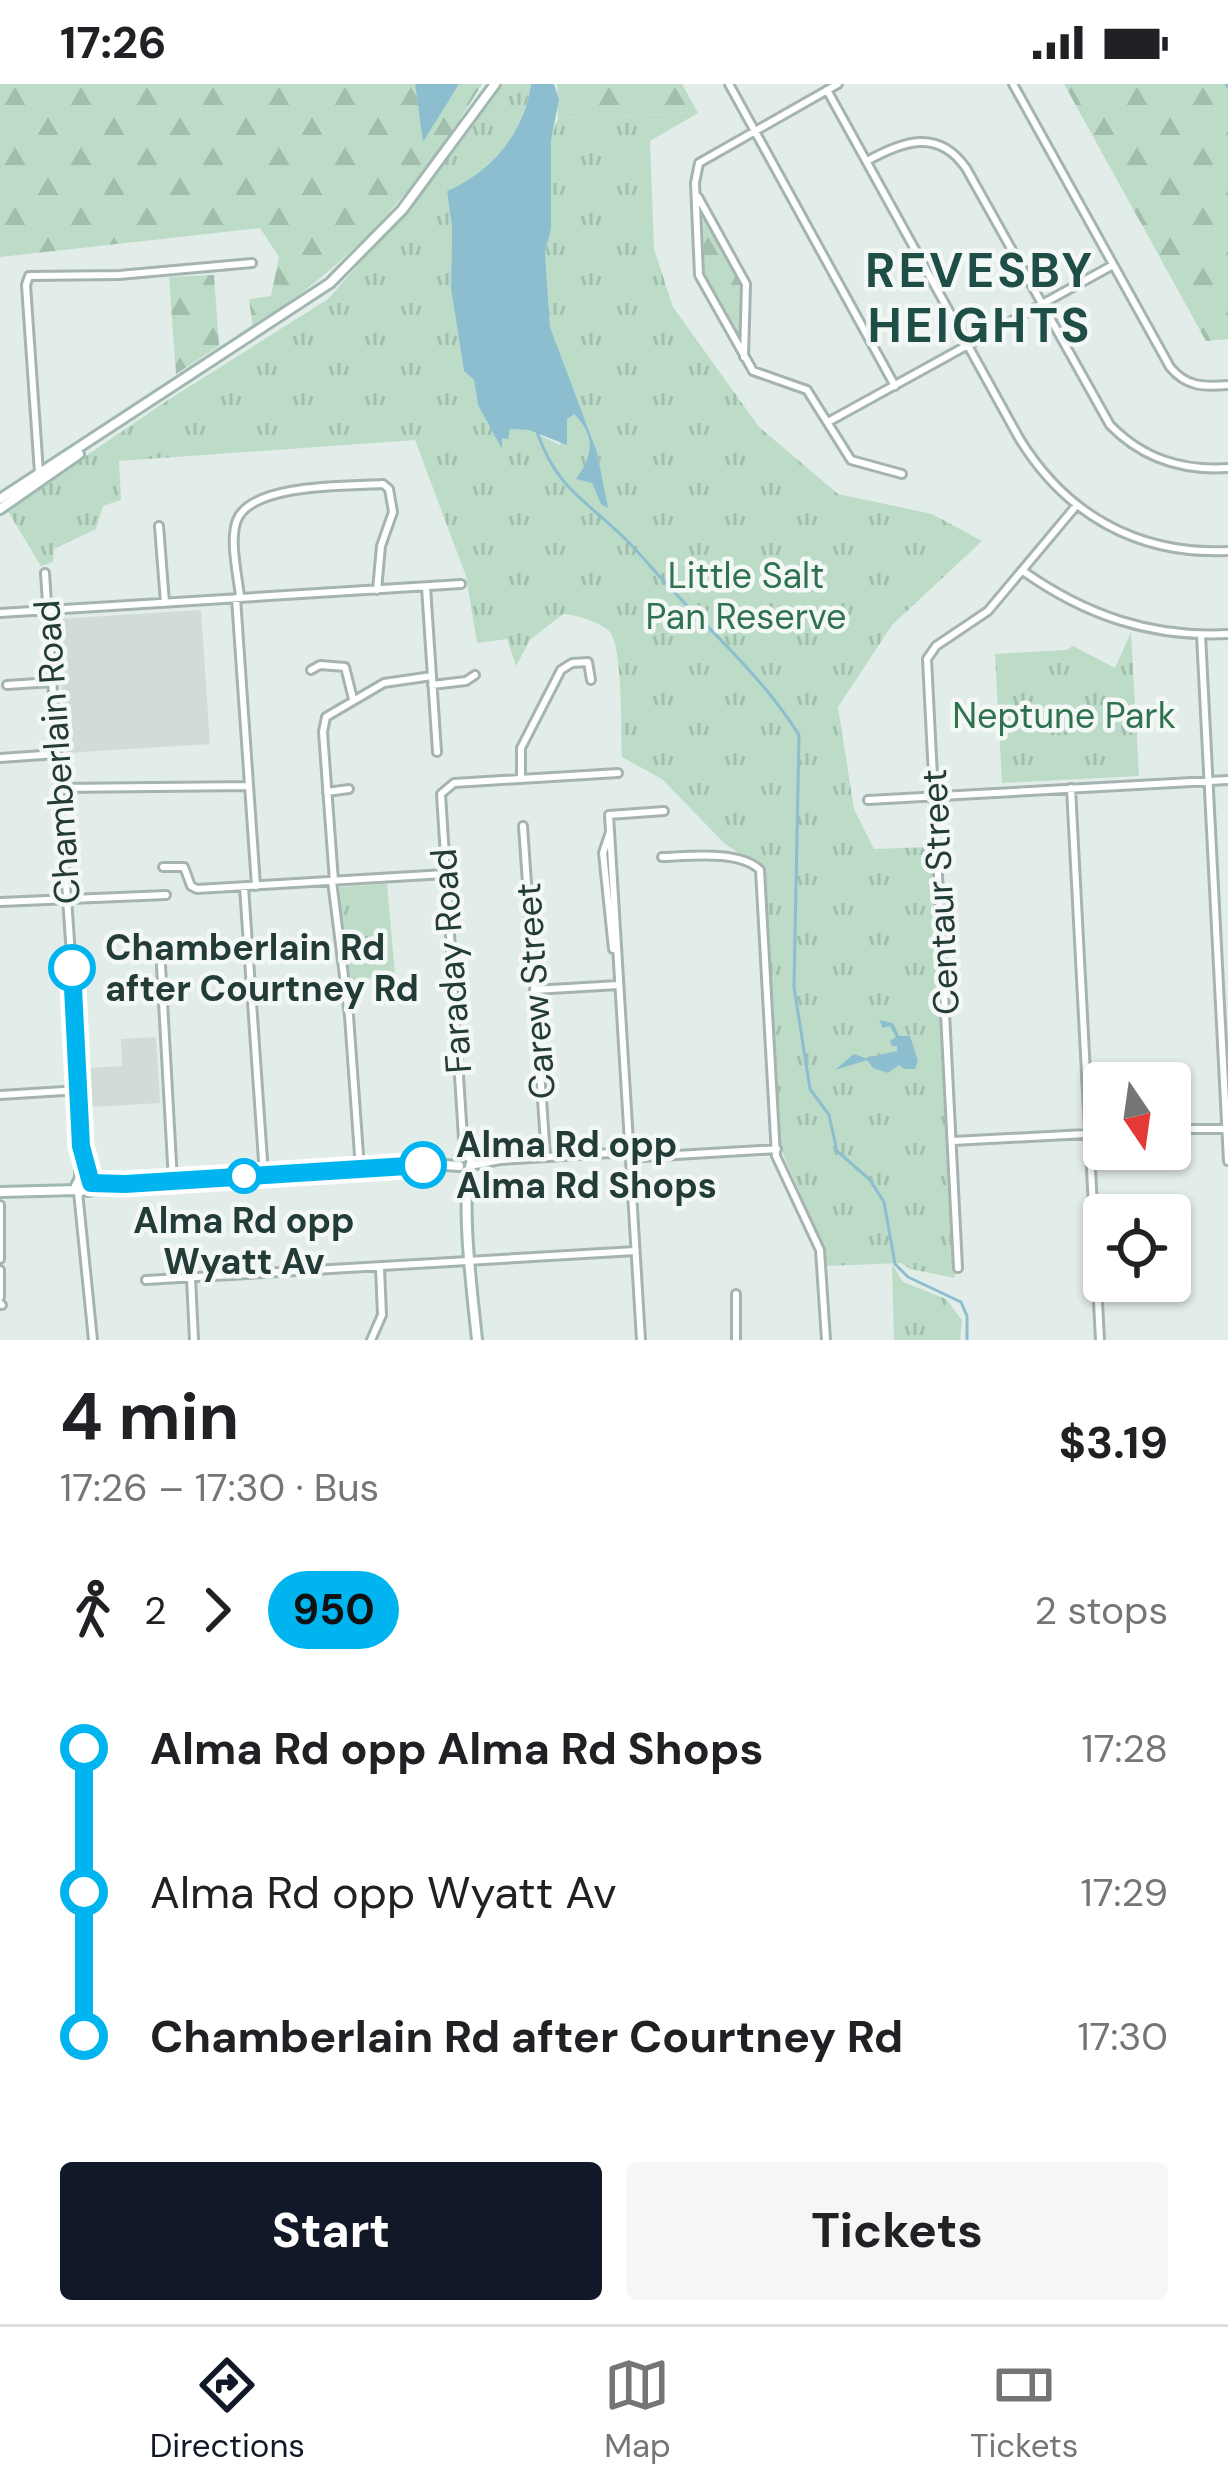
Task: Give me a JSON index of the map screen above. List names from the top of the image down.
{
  "streets": {
    "main road": ["Faraday Road"],
    "street": ["Chamberlain Road", "Centaur Street", "Carew Street"]
  },
  "districts": ["REVESBY HEIGHTS"],
  "parks": ["Little Salt Pan Reserve", "Neptune Park"],
  "places": ["Chamberlain Rd after Courtney Rd", "Alma Rd opp Alma Rd Shops", "Alma Rd opp Wyatt Av"],
  "lines": ["bus line 950"],
  "north": "bottom",
  "page": {
    "status": "17:26",
    "heading": ["4 min", "17:26 – 17:30 · Bus", "$3.19"],
    "legs": ["2", "950", "2 stops"],
    "list": [
      {
        "name": "Alma Rd opp Alma Rd Shops",
        "value": "17:28"
      },
      {
        "name": "Alma Rd opp Wyatt Av",
        "value": "17:29"
      },
      {
        "name": "Chamberlain Rd after Courtney Rd",
        "value": "17:30"
      }
    ],
    "buttons": ["Start", "Tickets"],
    "tabs": ["Directions", "Map", "Tickets"]
  }
}
